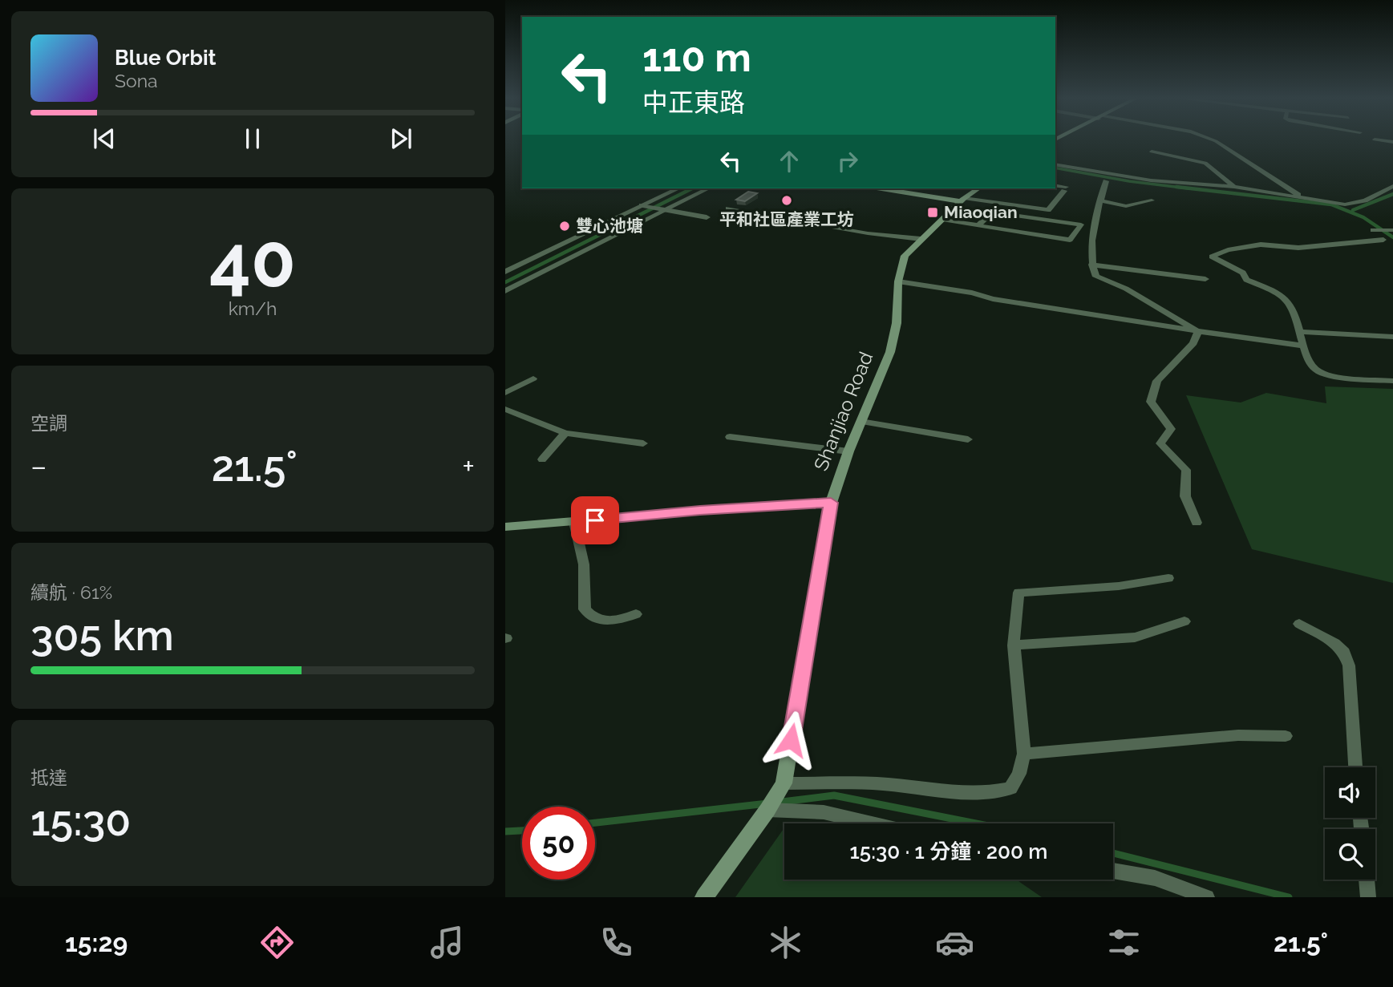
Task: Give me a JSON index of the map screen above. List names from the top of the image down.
{
  "streets": {
    "main road": ["Shanjiao Road"]
  },
  "places": {
    "other": ["平和社區產業工坊", "雙心池塘"],
    "transit": ["Miaoqian"]
  },
  "page": {
    "turn": ["110 m", "中正東路"],
    "song": ["Blue Orbit", "Sona"],
    "tile": [
      ["40", "km/h"],
      "空調",
      ["續航 · 61%", "305 km"],
      ["抵達", "15:30"]
    ],
    "heat": ["−", "21.5°", "+"],
    "limit": "50",
    "trip": "15:30 · 1 分鐘 · 200 m",
    "tabs": ["15:29", "21.5°"]
  }
}
